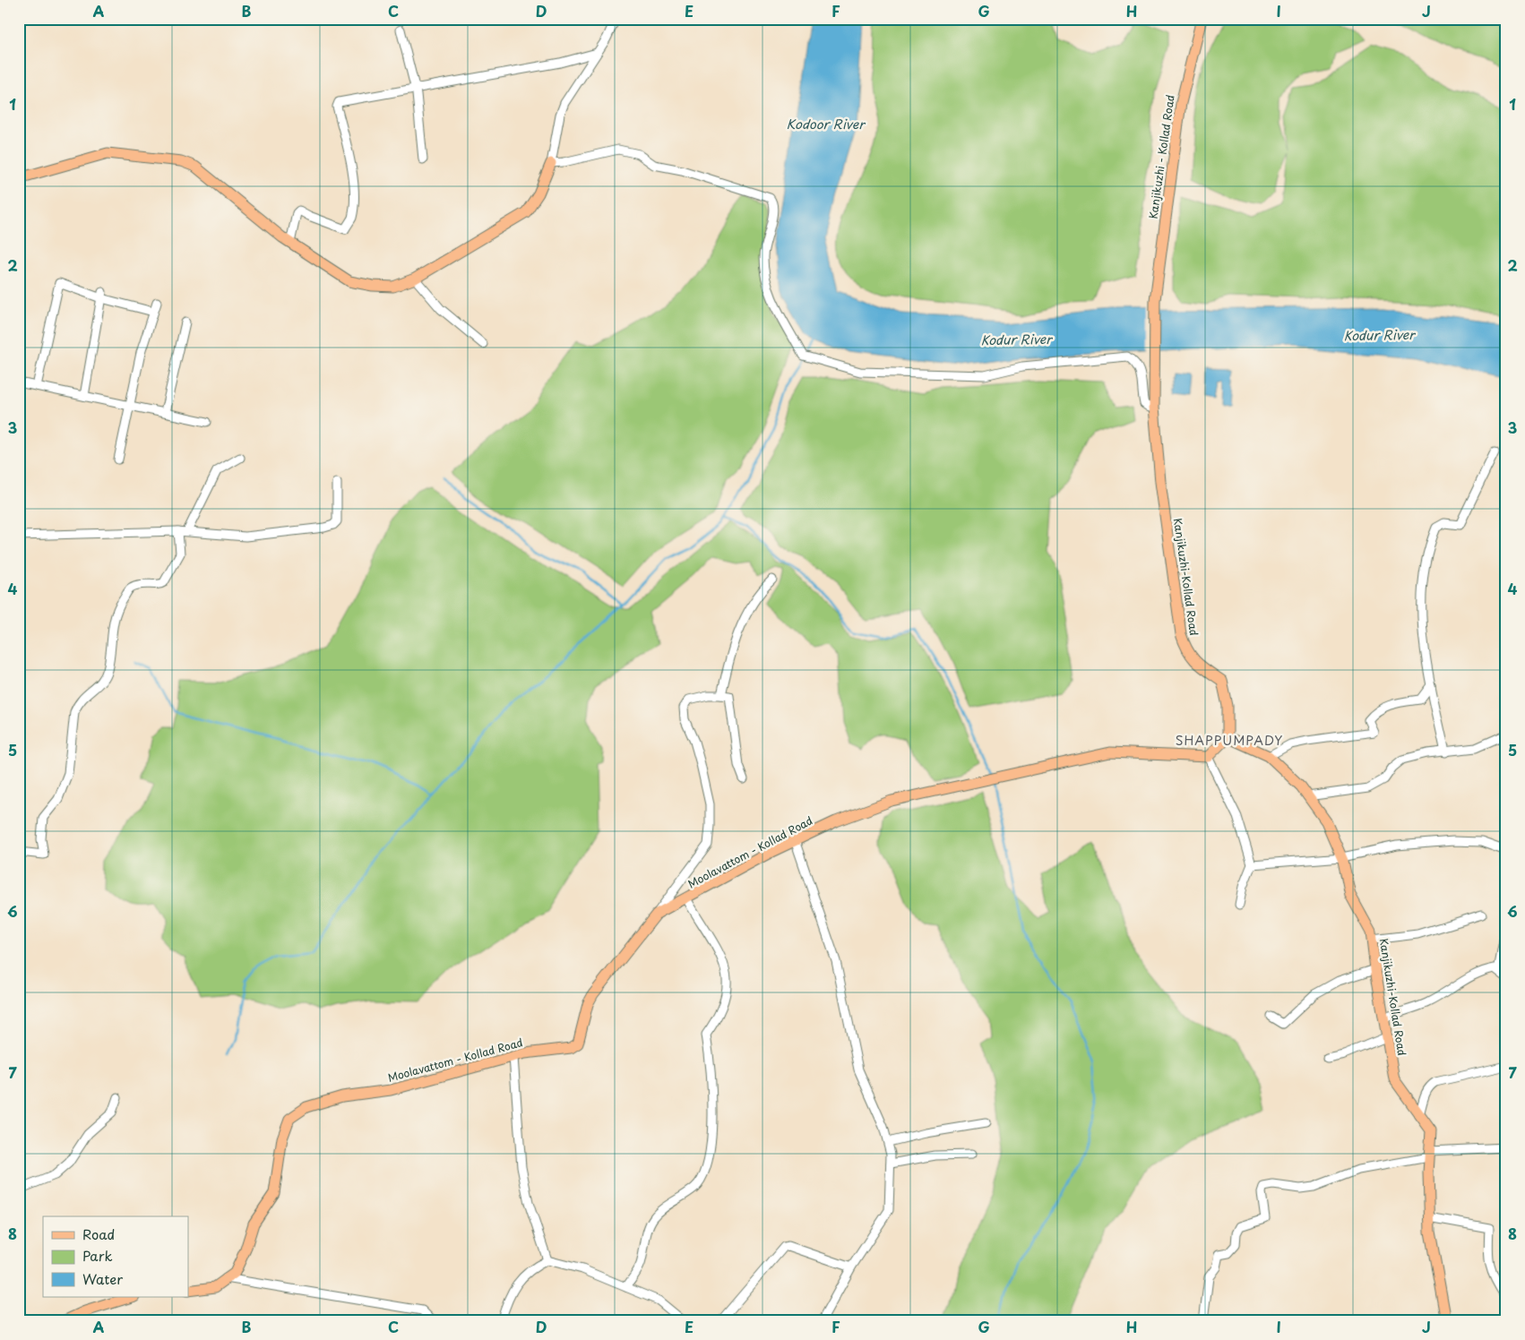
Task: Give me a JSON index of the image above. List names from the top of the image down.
{
  "streets": {
    "main road": ["Kanjikuzhi - Kollad Road", "Kanjikuzhi-Kollad Road", "Moolavattom - Kollad Road"]
  },
  "crossings": [
    ["Kanjikuzhi - Kollad Road", "Kanjikuzhi-Kollad Road"]
  ],
  "districts": ["SHAPPUMPADY"],
  "water": ["Kodoor River", "Kodur River"],
  "legend": ["Road", "Park", "Water"],
  "grid": {
    "columns": [
      "A",
      "B",
      "C",
      "D",
      "E",
      "F",
      "G",
      "H",
      "I",
      "J"
    ],
    "rows": [
      "1",
      "2",
      "3",
      "4",
      "5",
      "6",
      "7",
      "8"
    ]
  }
}
